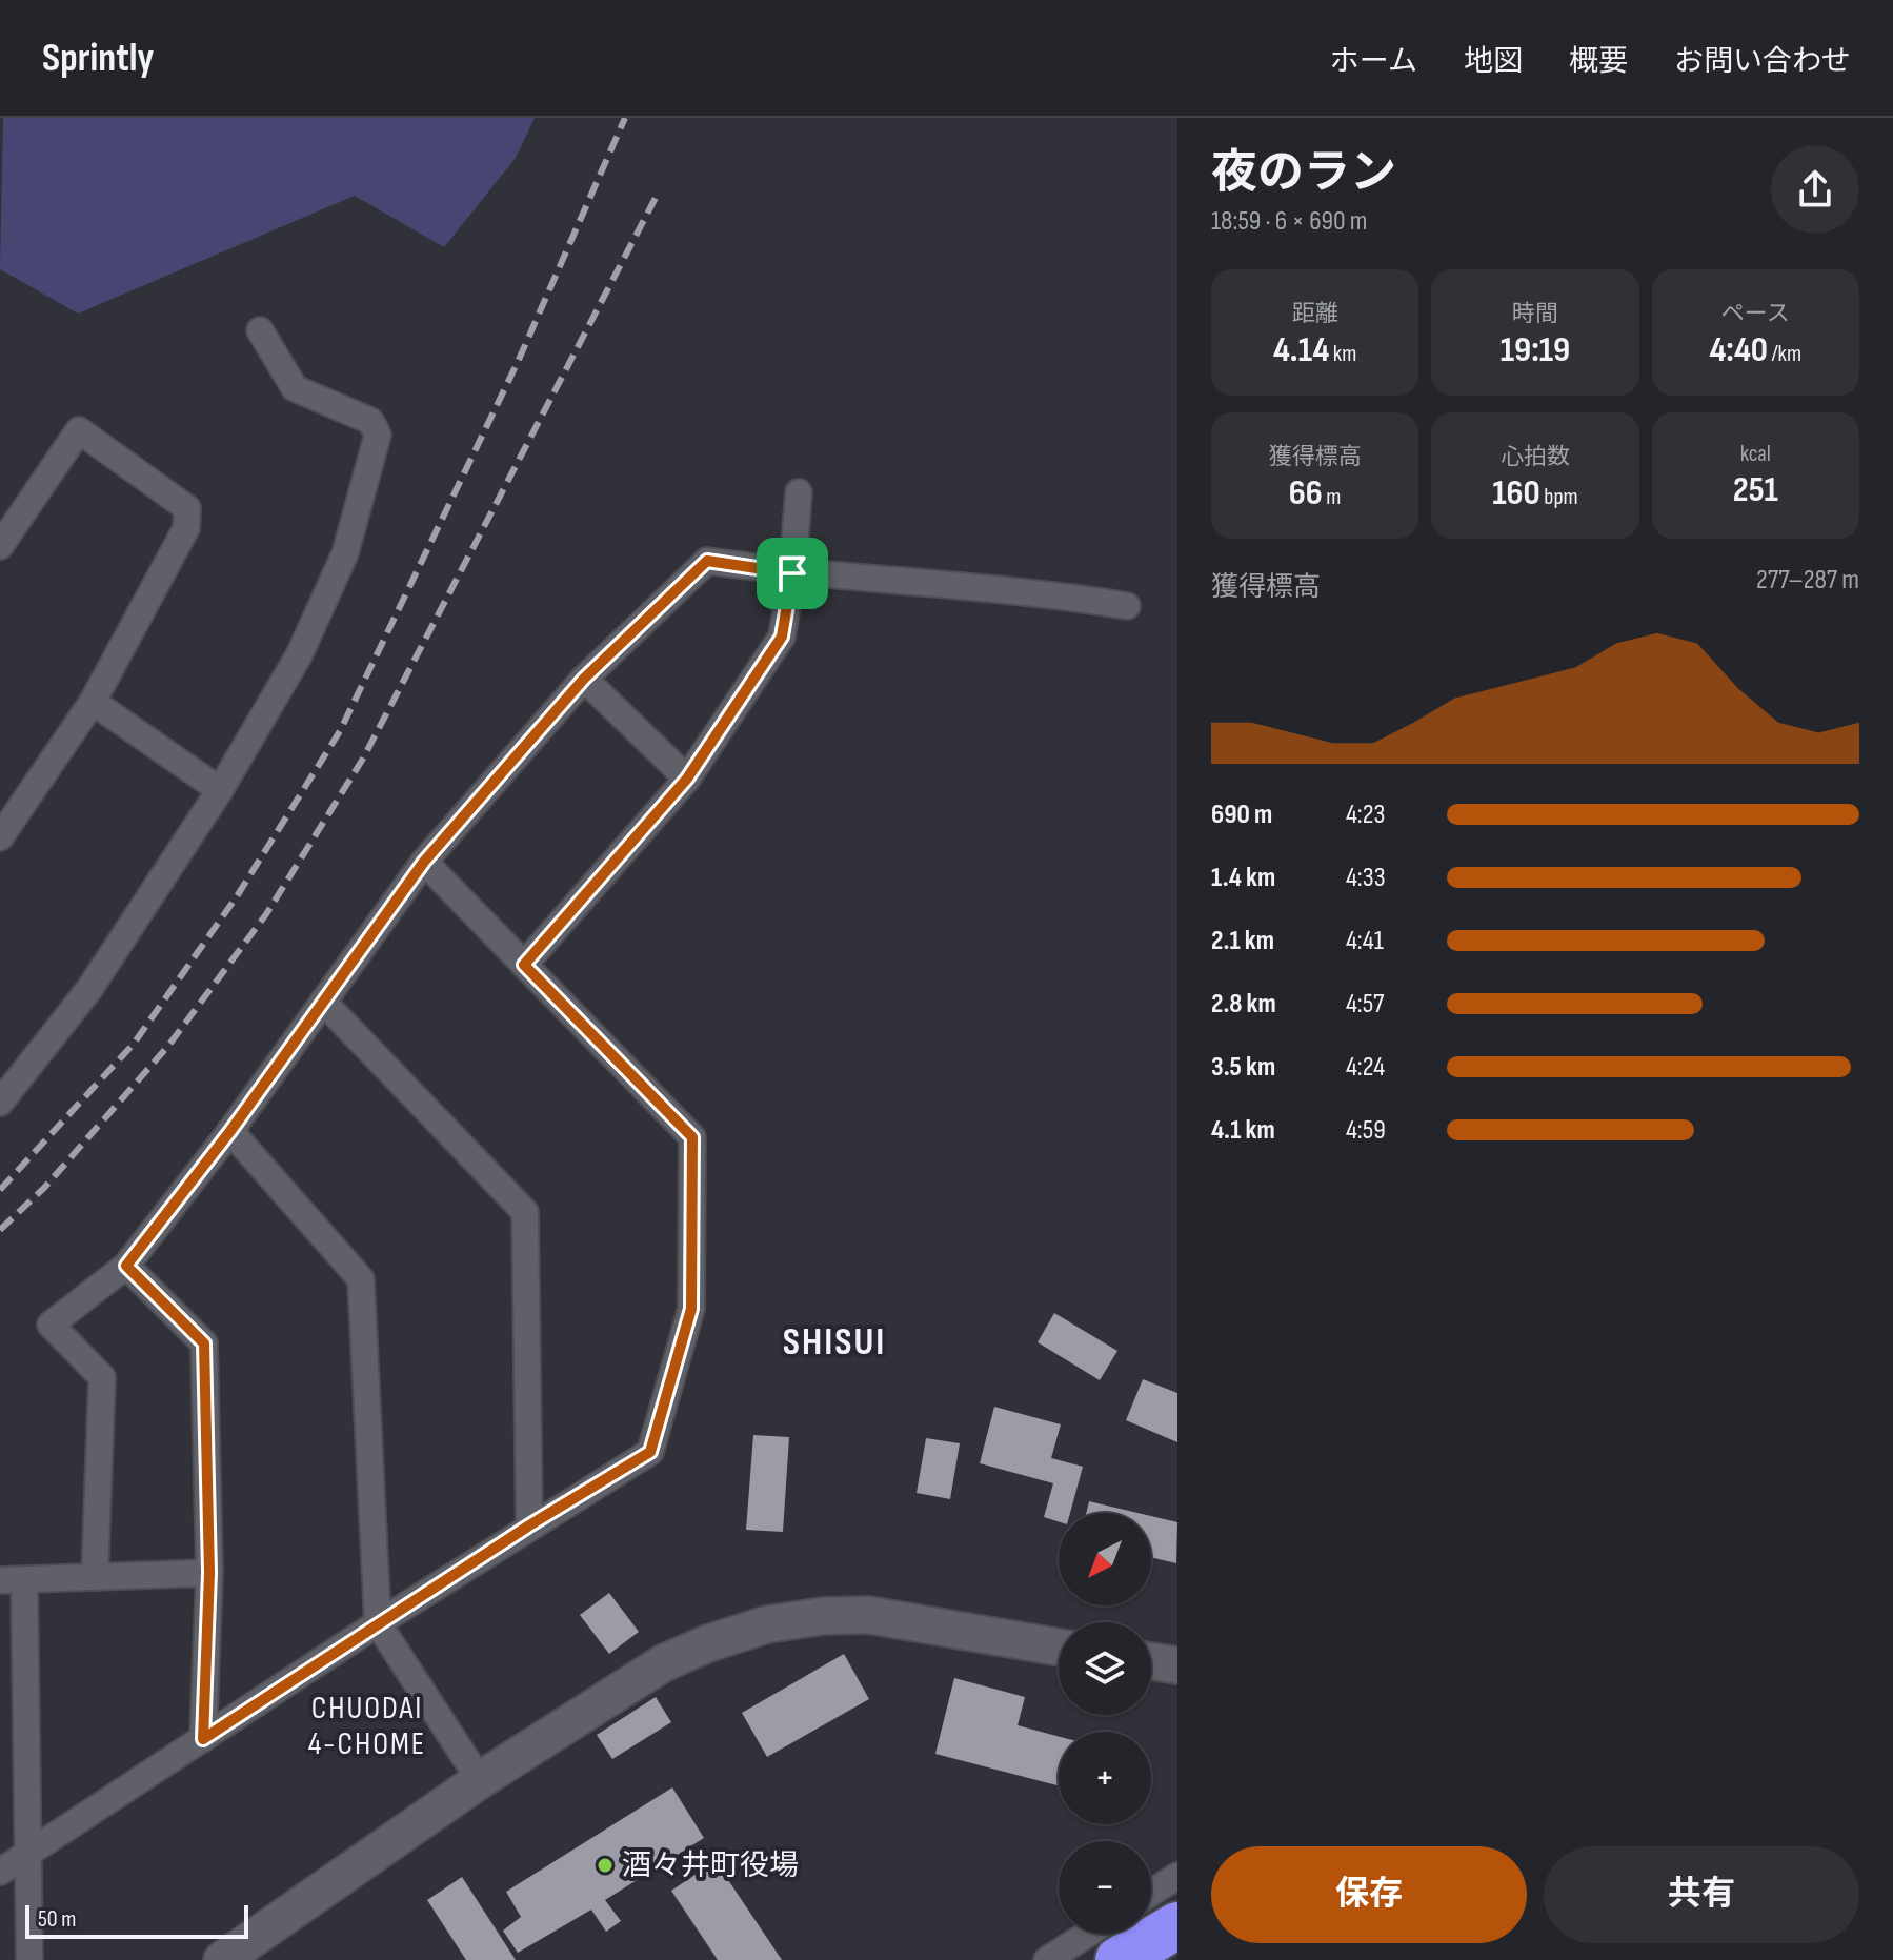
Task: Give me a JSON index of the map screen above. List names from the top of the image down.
{
  "districts": ["SHISUI", "CHUODAI 4-CHOME"],
  "places": ["酒々井町役場"],
  "scale_bar": "50 m",
  "north": "bottom left",
  "page": {
    "header": "Sprintly",
    "nav": [
      "ホーム",
      "地図",
      "概要",
      "お問い合わせ"
    ],
    "heading": ["夜のラン", "18:59 · 6 × 690 m"],
    "stats": [
      ["距離", "4.14 km"],
      ["時間", "19:19"],
      ["ペース", "4:40 /km"],
      ["獲得標高", "66 m"],
      ["心拍数", "160 bpm"],
      ["kcal", "251"]
    ],
    "chart": ["獲得標高", "277–287 m"],
    "list": [
      {
        "name": "690 m",
        "note": "4:23"
      },
      {
        "name": "1.4 km",
        "note": "4:33"
      },
      {
        "name": "2.1 km",
        "note": "4:41"
      },
      {
        "name": "2.8 km",
        "note": "4:57"
      },
      {
        "name": "3.5 km",
        "note": "4:24"
      },
      {
        "name": "4.1 km",
        "note": "4:59"
      }
    ],
    "map_buttons": ["+", "−"],
    "buttons": ["保存", "共有"],
    "scale": "50 m"
  }
}
